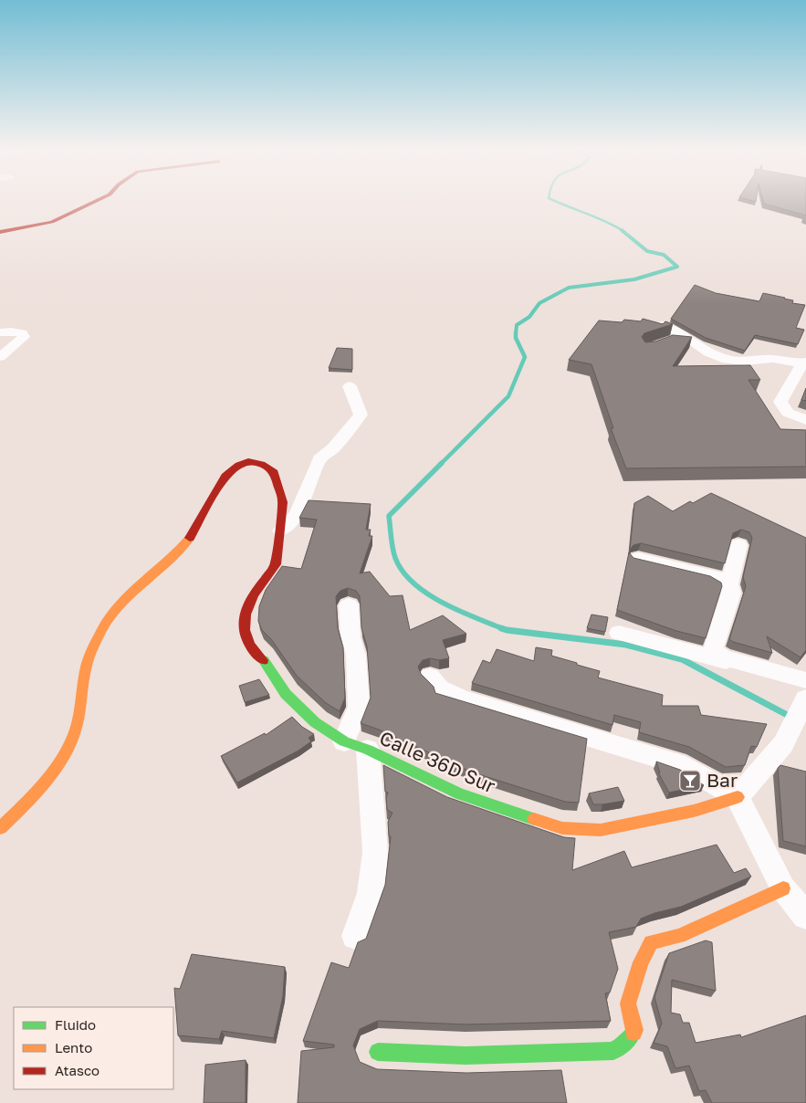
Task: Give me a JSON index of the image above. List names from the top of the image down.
{
  "streets": {
    "street": ["Calle 36D Sur"]
  },
  "places": {
    "bar": ["Bar"]
  },
  "legend": ["Fluido", "Lento", "Atasco"]
}
